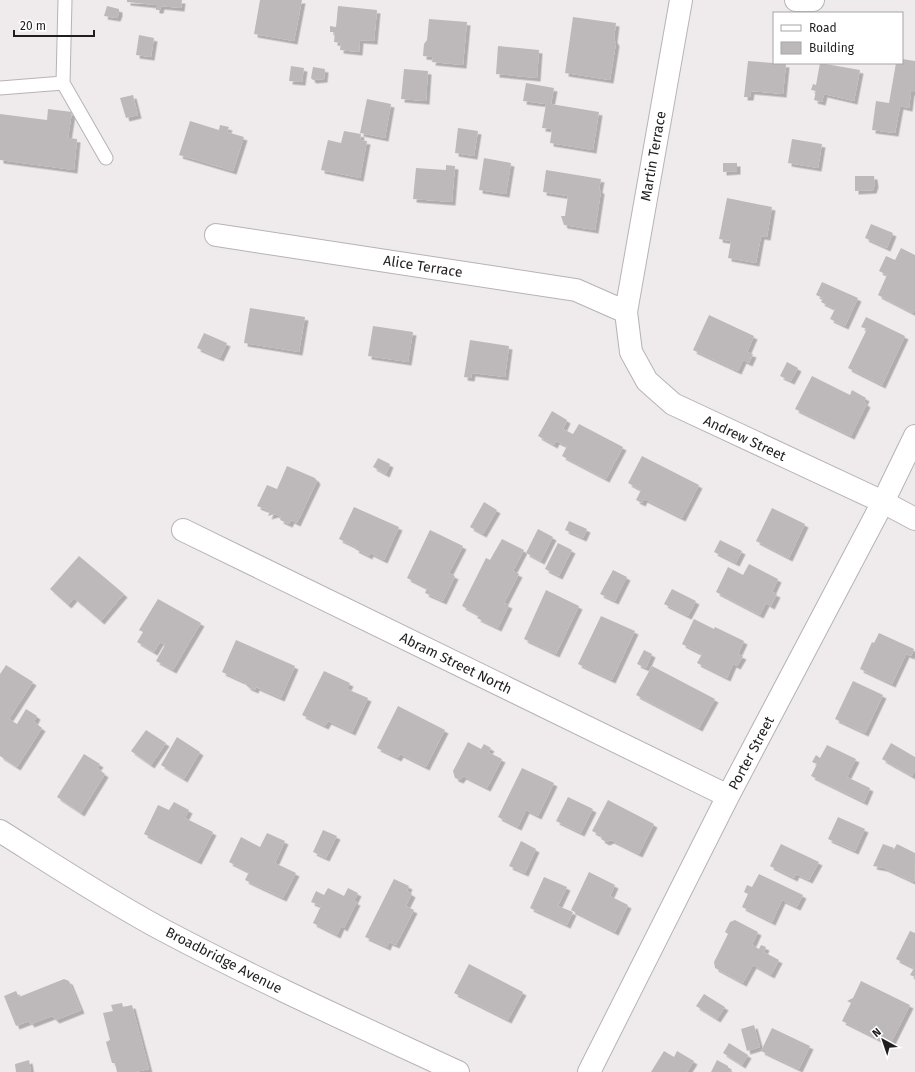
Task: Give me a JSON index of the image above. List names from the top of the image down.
{
  "streets": {
    "street": [
      "Martin Terrace",
      "Alice Terrace",
      "Andrew Street",
      "Abram Street North",
      "Porter Street",
      "Broadbridge Avenue"
    ]
  },
  "crossings": [
    ["Martin Terrace", "Alice Terrace"],
    ["Martin Terrace", "Andrew Street"],
    ["Alice Terrace", "Andrew Street"],
    ["Andrew Street", "Porter Street"],
    ["Abram Street North", "Porter Street"]
  ],
  "legend": ["Road", "Building"],
  "scale_bar": "20 m",
  "north": "top left"
}
